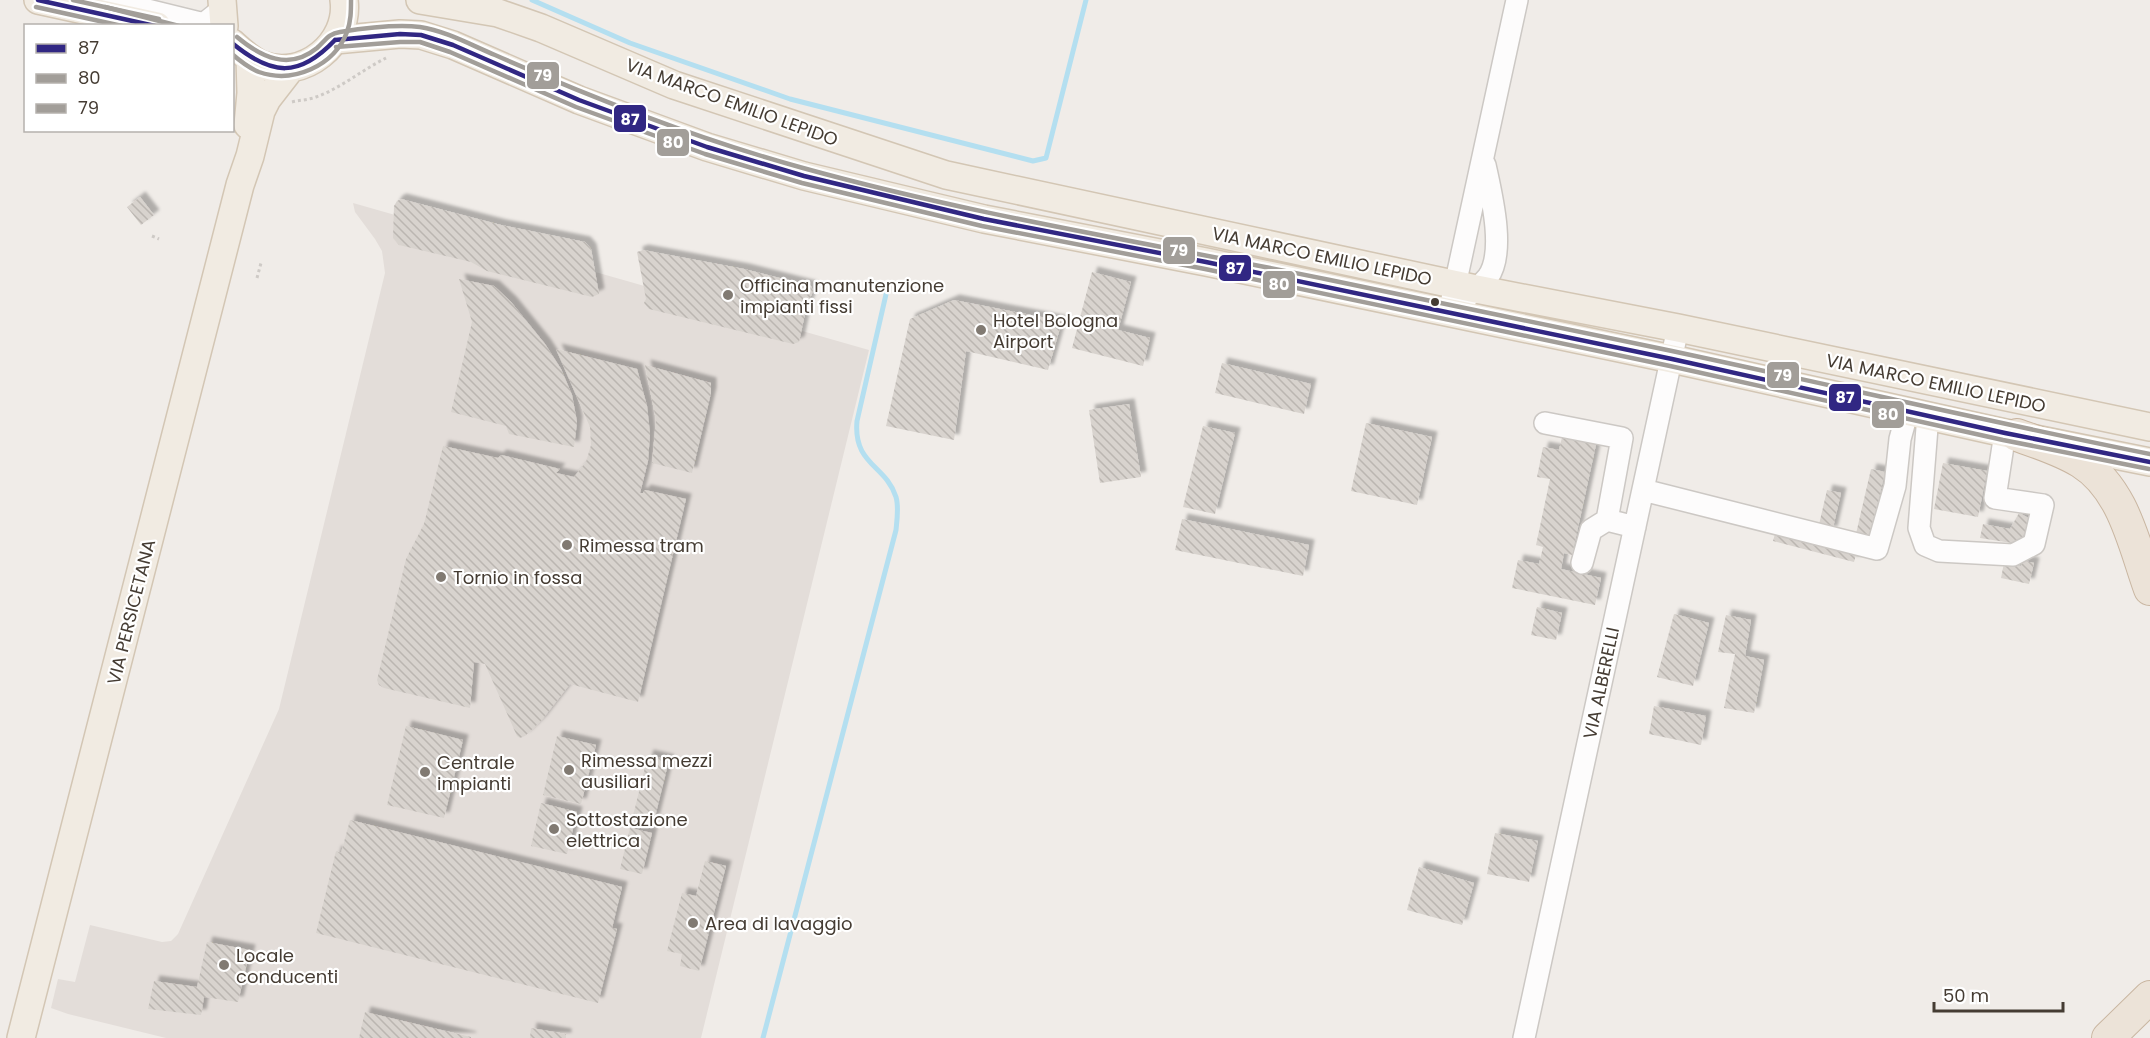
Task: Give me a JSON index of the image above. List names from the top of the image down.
{
  "streets": {
    "main road": ["VIA MARCO EMILIO LEPIDO", "VIA PERSICETANA"],
    "street": ["VIA ALBERELLI"]
  },
  "crossings": [
    ["VIA MARCO EMILIO LEPIDO", "VIA ALBERELLI"]
  ],
  "places": [
    "Officina manutenzione impianti fissi",
    "Hotel Bologna Airport",
    "Rimessa tram",
    "Tornio in fossa",
    "Rimessa mezzi ausiliari",
    "Centrale impianti",
    "Sottostazione elettrica",
    "Area di lavaggio",
    "Locale conducenti"
  ],
  "lines": ["transit line 87", "transit line 80", "transit line 79"],
  "legend": ["87", "80", "79"],
  "scale_bar": "50 m"
}
